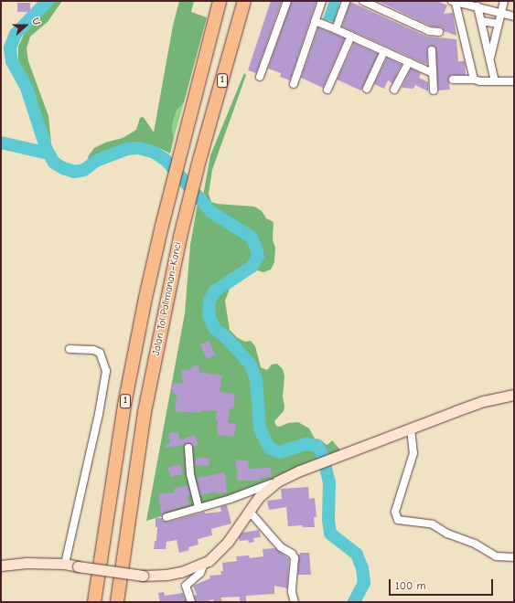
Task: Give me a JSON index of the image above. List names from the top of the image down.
{
  "streets": {
    "highway": ["1", "Jalan Tol Palimanan–Kanci"]
  },
  "scale_bar": "100 m",
  "north": "right"
}
